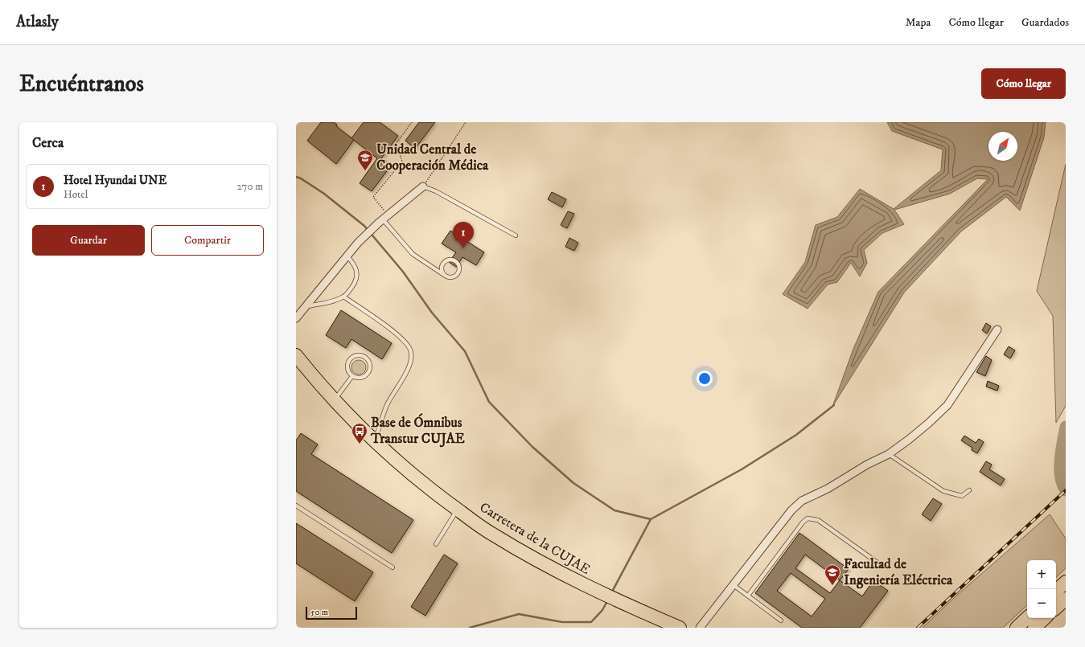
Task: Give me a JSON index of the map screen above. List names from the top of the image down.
{
  "streets": {
    "highway": ["Carretera de la CUJAE"]
  },
  "places": {
    "school or university": ["Unidad Central de Cooperación Médica", "Facultad de Ingeniería Eléctrica"],
    "bus stop": ["Base de Ómnibus Transtur CUJAE"]
  },
  "scale_bar": "50 m",
  "north": "top right",
  "page": {
    "header": "Atlasly",
    "nav": ["Mapa", "Cómo llegar", "Guardados"],
    "buttons": [
      "Cómo llegar",
      ["Guardar", "Compartir"]
    ],
    "title": "Encuéntranos",
    "heading": "Cerca",
    "list": [
      {
        "mark": "1",
        "name": "Hotel Hyundai UNE",
        "note": "Hotel",
        "value": "270 m"
      }
    ],
    "pins": "1",
    "map_buttons": ["+", "−"],
    "scale": "50 m"
  }
}
